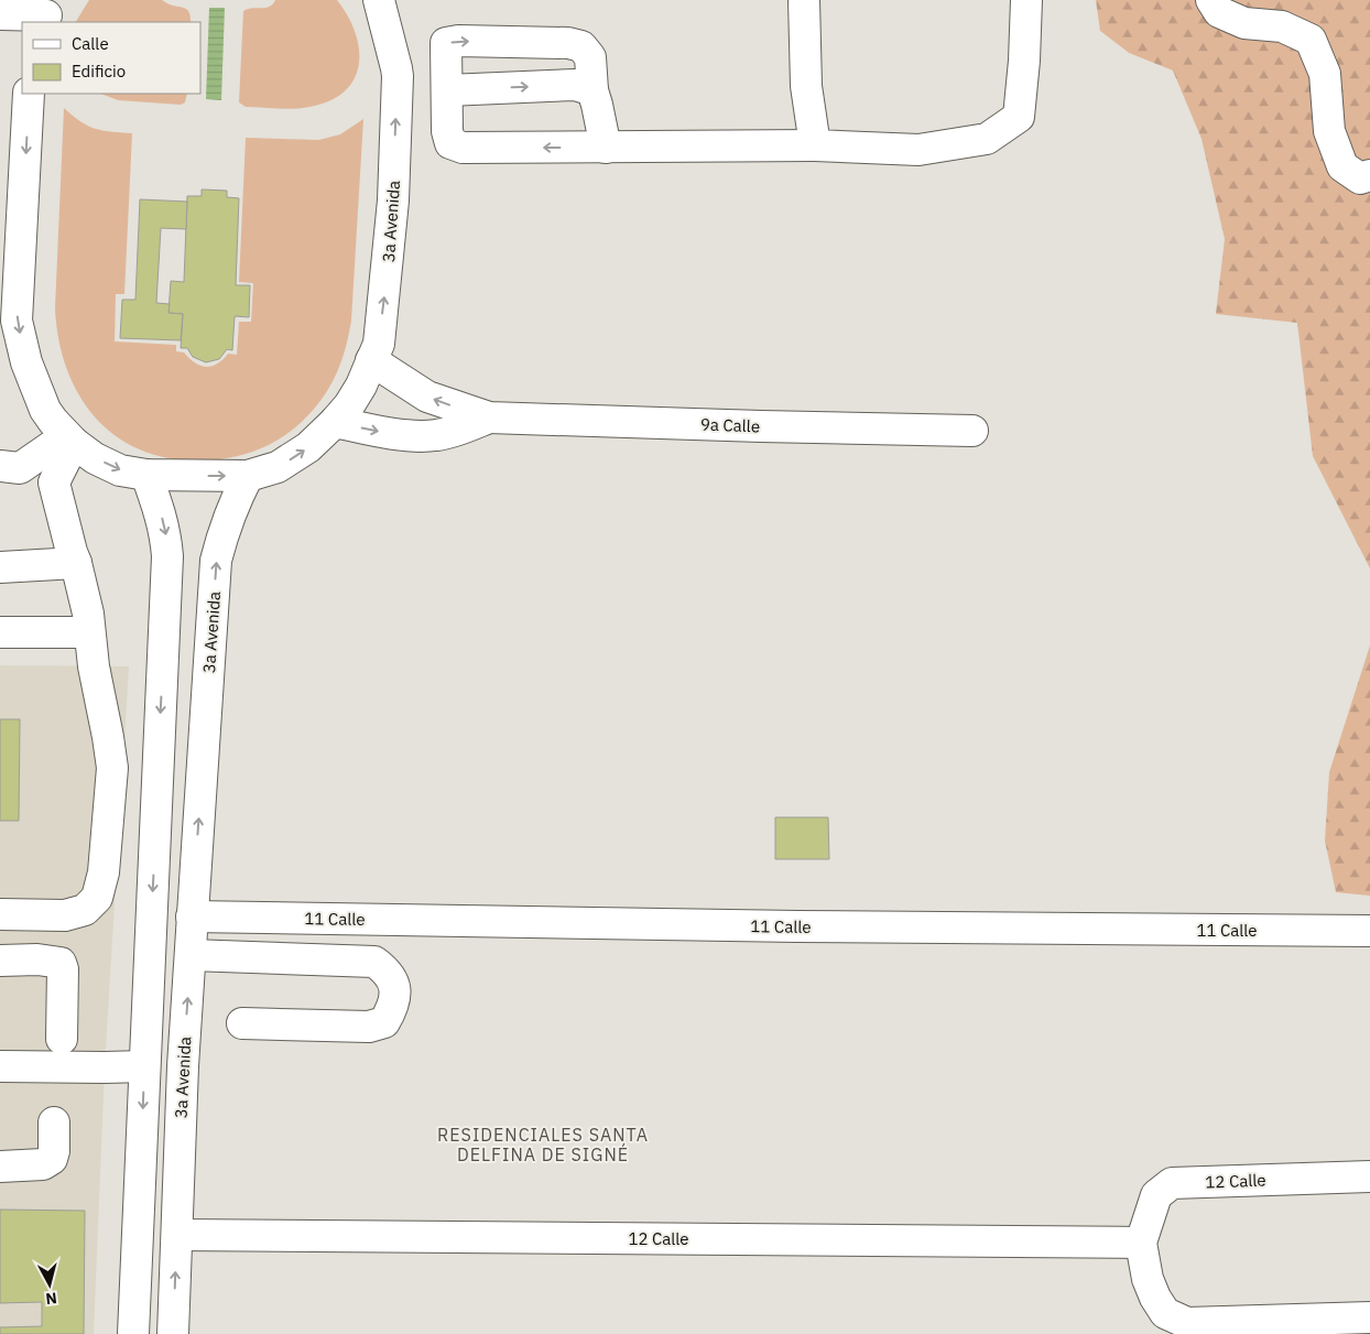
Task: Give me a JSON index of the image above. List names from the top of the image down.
{
  "streets": {
    "street": [
      "3a Avenida",
      "9a Calle",
      "11 Calle",
      "12 Calle"
    ]
  },
  "crossings": [
    ["3a Avenida", "9a Calle"],
    ["3a Avenida", "11 Calle"],
    ["3a Avenida", "12 Calle"]
  ],
  "districts": ["RESIDENCIALES SANTA DELFINA DE SIGNÉ"],
  "legend": ["Calle", "Edificio"],
  "north": "bottom"
}
